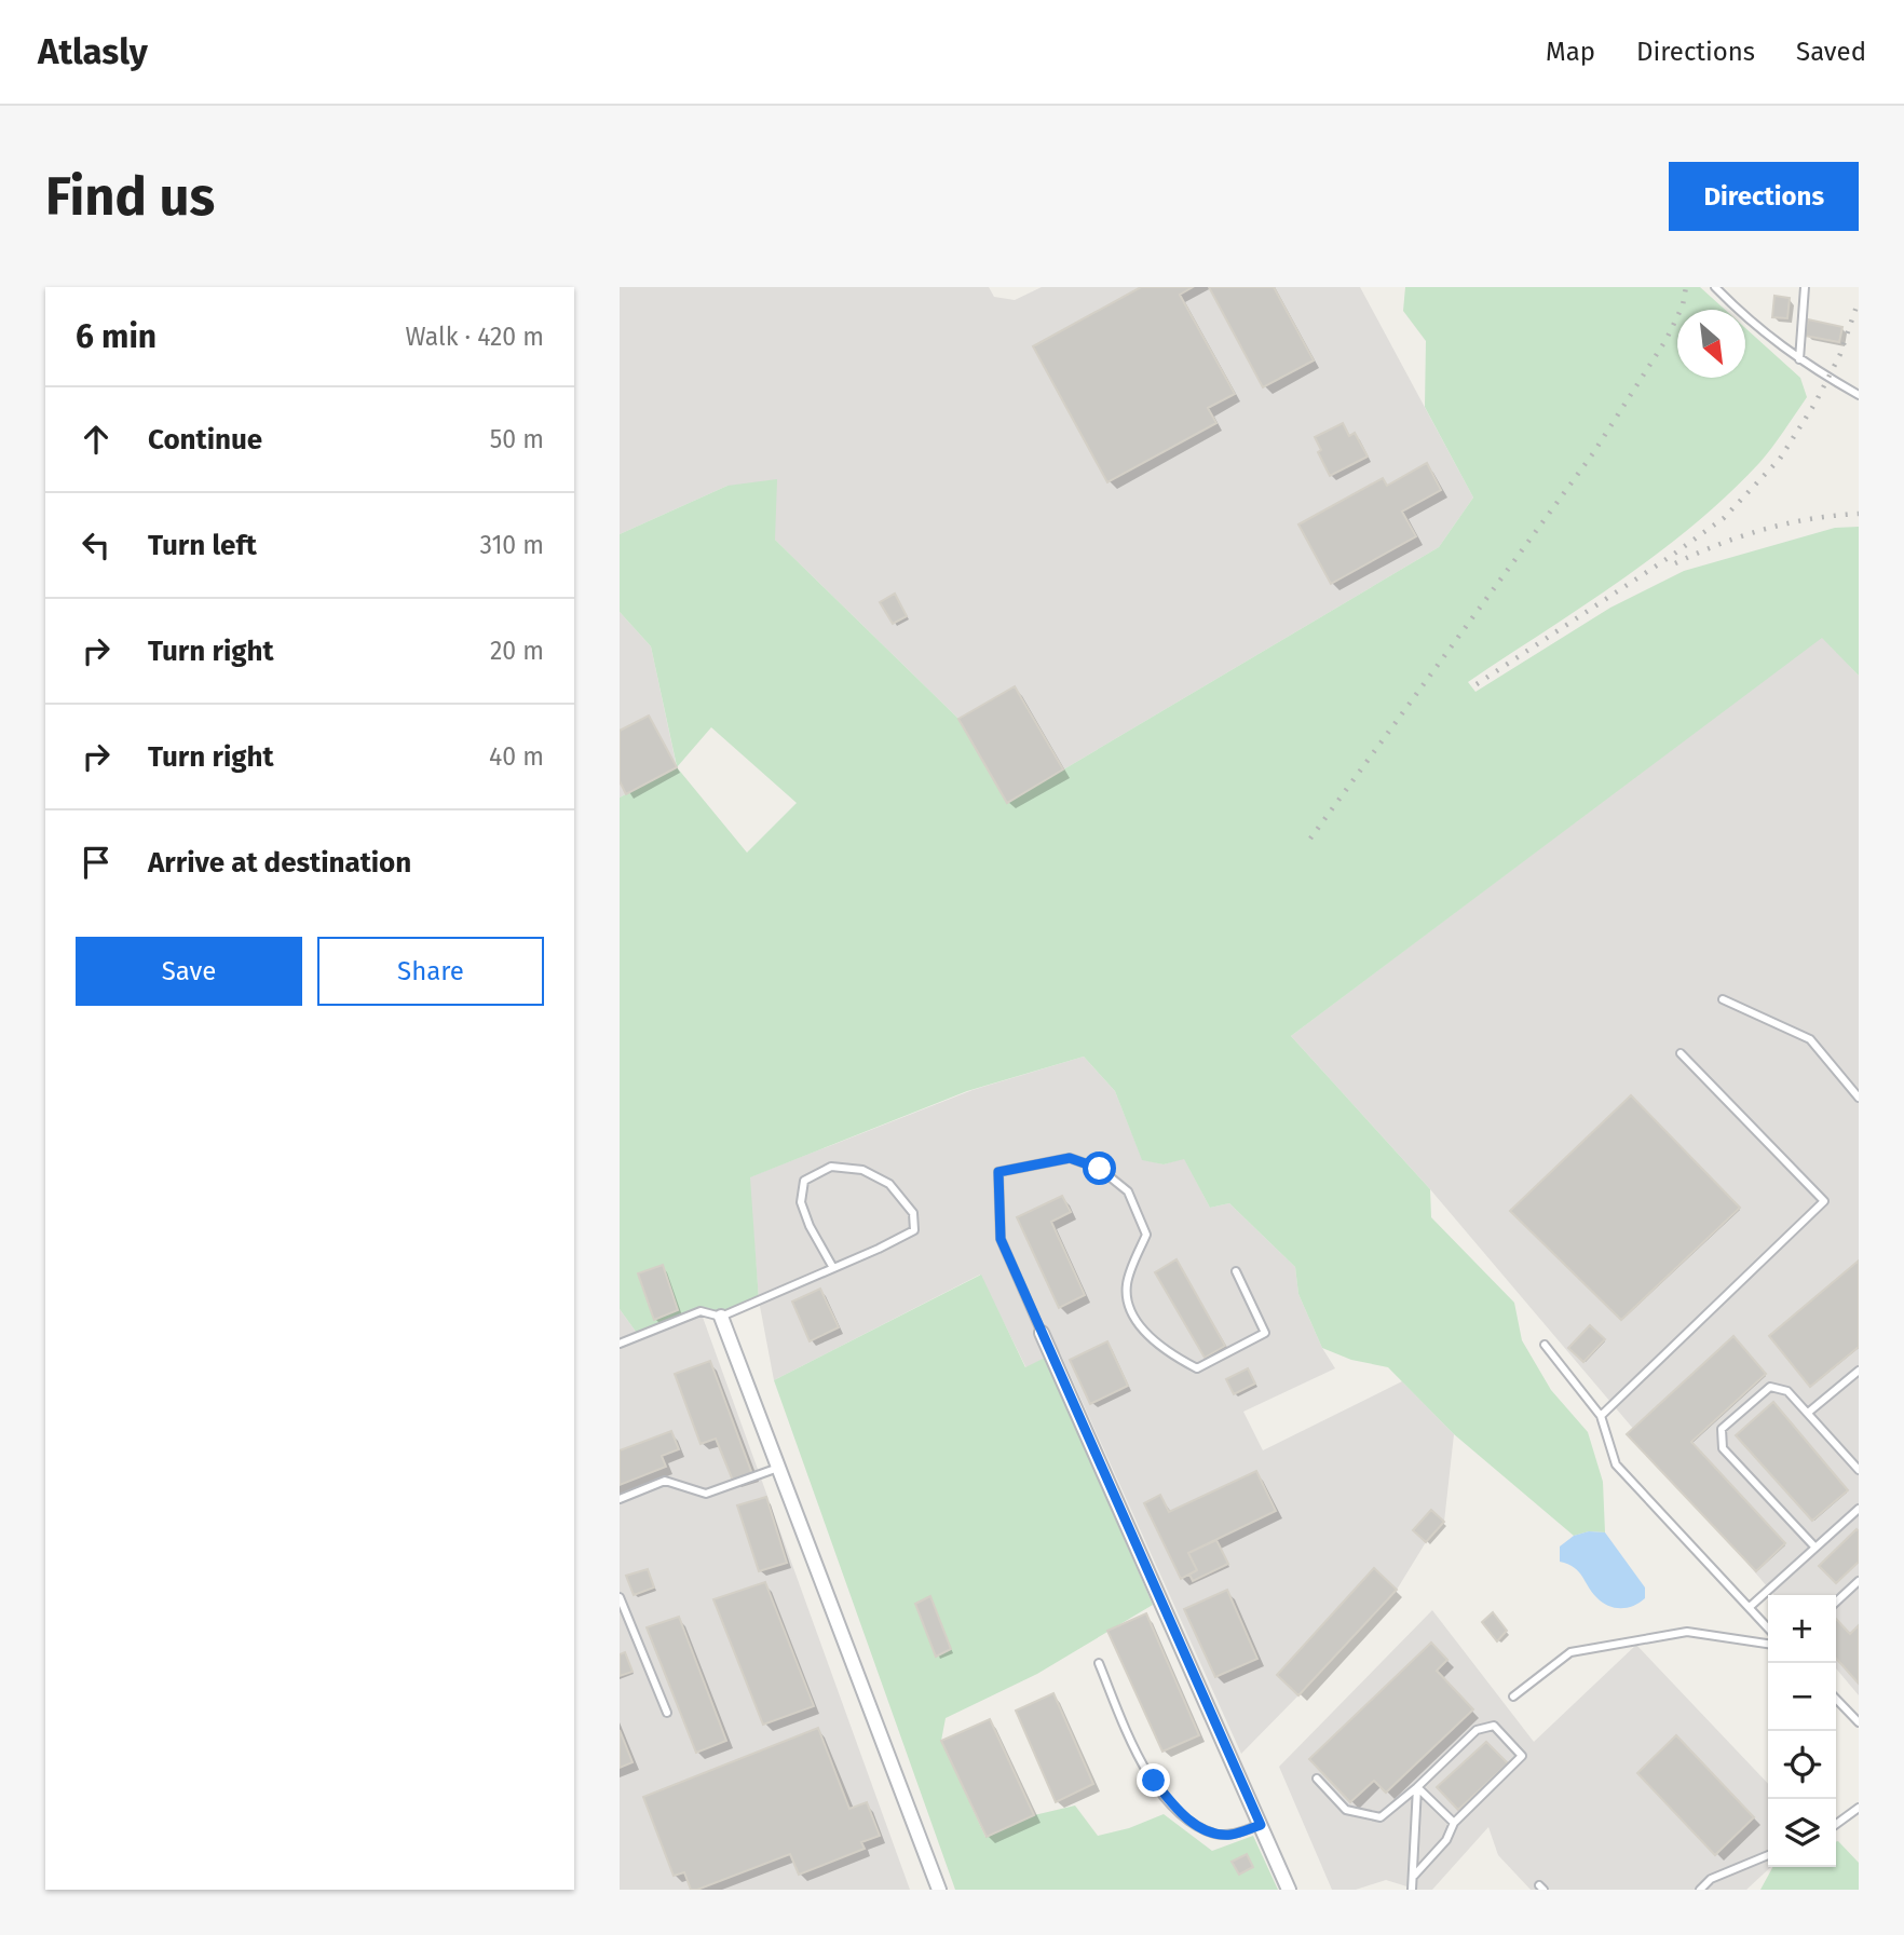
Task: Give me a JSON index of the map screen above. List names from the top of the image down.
{
  "north": "bottom right",
  "page": {
    "header": "Atlasly",
    "nav": ["Map", "Directions", "Saved"],
    "buttons": [
      "Directions",
      ["Save", "Share"]
    ],
    "title": "Find us",
    "heading": ["6 min", "Walk · 420 m"],
    "list": [
      ["Continue", "50 m"],
      ["Turn left", "310 m"],
      ["Turn right", "20 m"],
      ["Turn right", "40 m"],
      "Arrive at destination"
    ],
    "map_buttons": ["+", "−"]
  }
}
